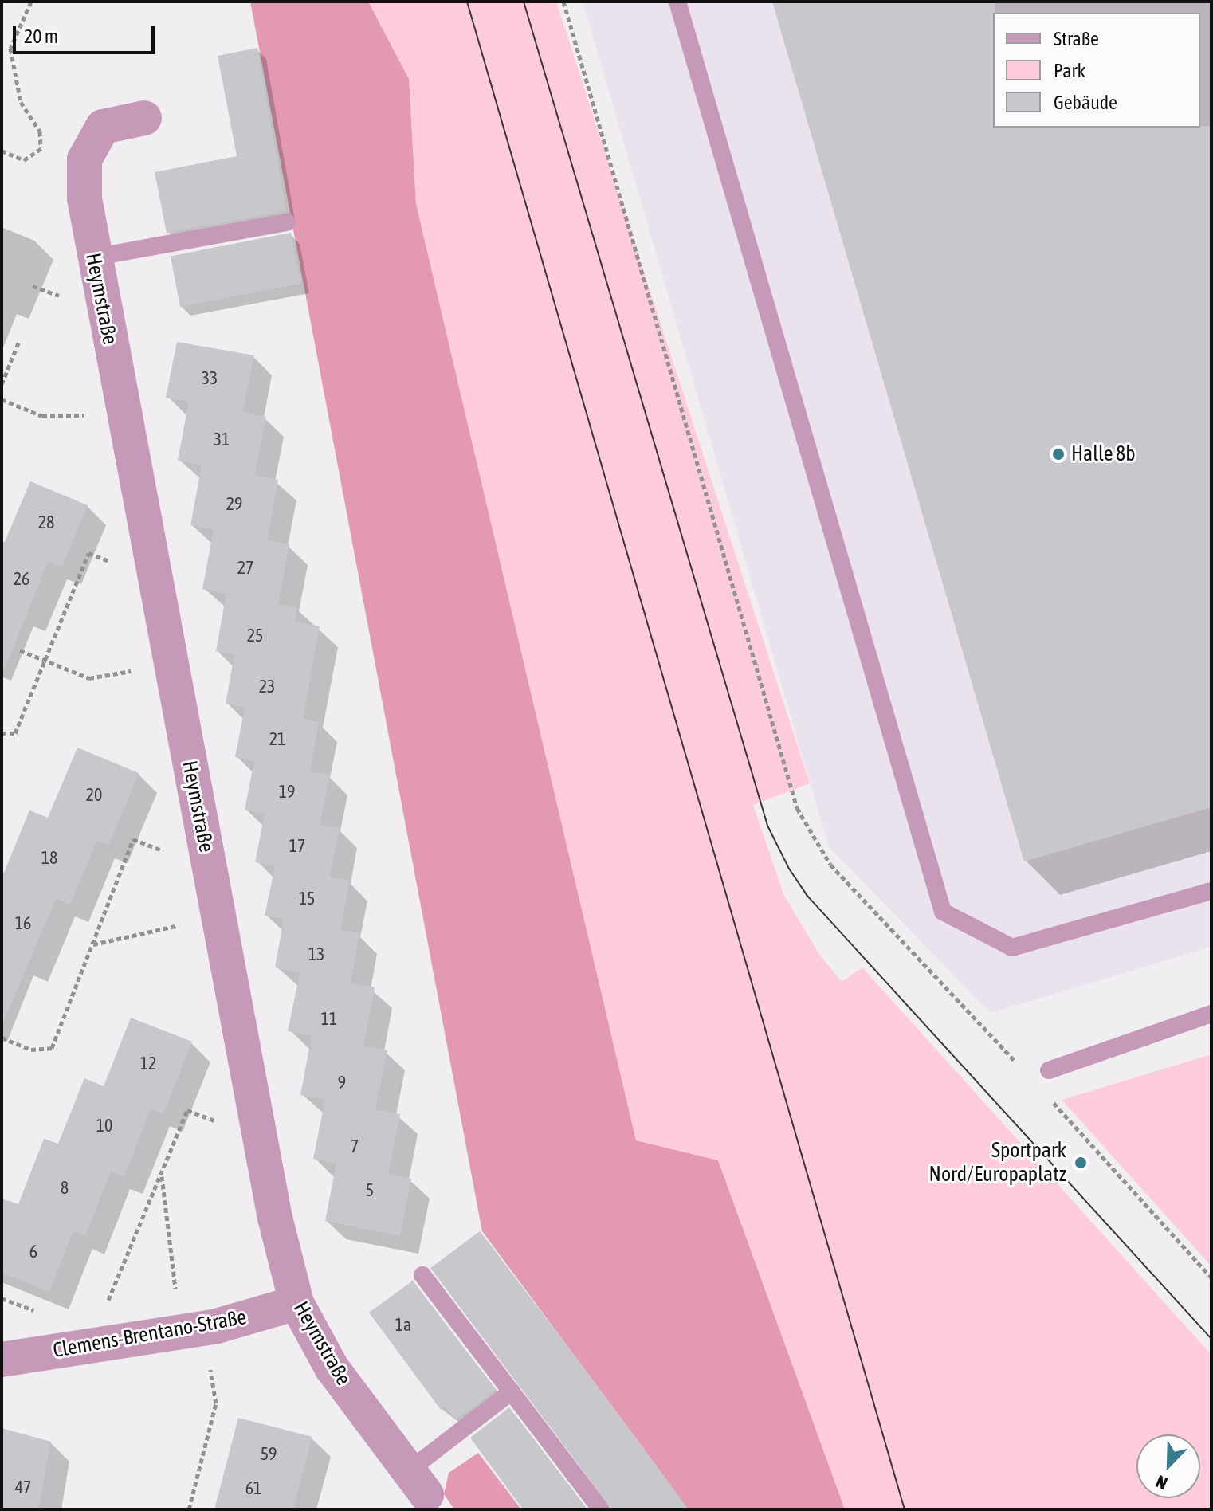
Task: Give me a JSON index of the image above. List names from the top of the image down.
{
  "streets": {
    "street": ["Heymstraße", "Clemens-Brentano-Straße"]
  },
  "crossings": [
    ["Heymstraße", "Clemens-Brentano-Straße"]
  ],
  "places": ["Halle 8b", "Sportpark Nord/Europaplatz"],
  "house_numbers": [
    "33",
    "31",
    "29",
    "28",
    "27",
    "26",
    "25",
    "23",
    "21",
    "19",
    "20",
    "17",
    "18",
    "15",
    "16",
    "13",
    "11",
    "12",
    "9",
    "10",
    "7",
    "8",
    "5",
    "6",
    "1a",
    "59",
    "47",
    "61"
  ],
  "legend": ["Straße", "Park", "Gebäude"],
  "scale_bar": "20 m",
  "north": "bottom left"
}
